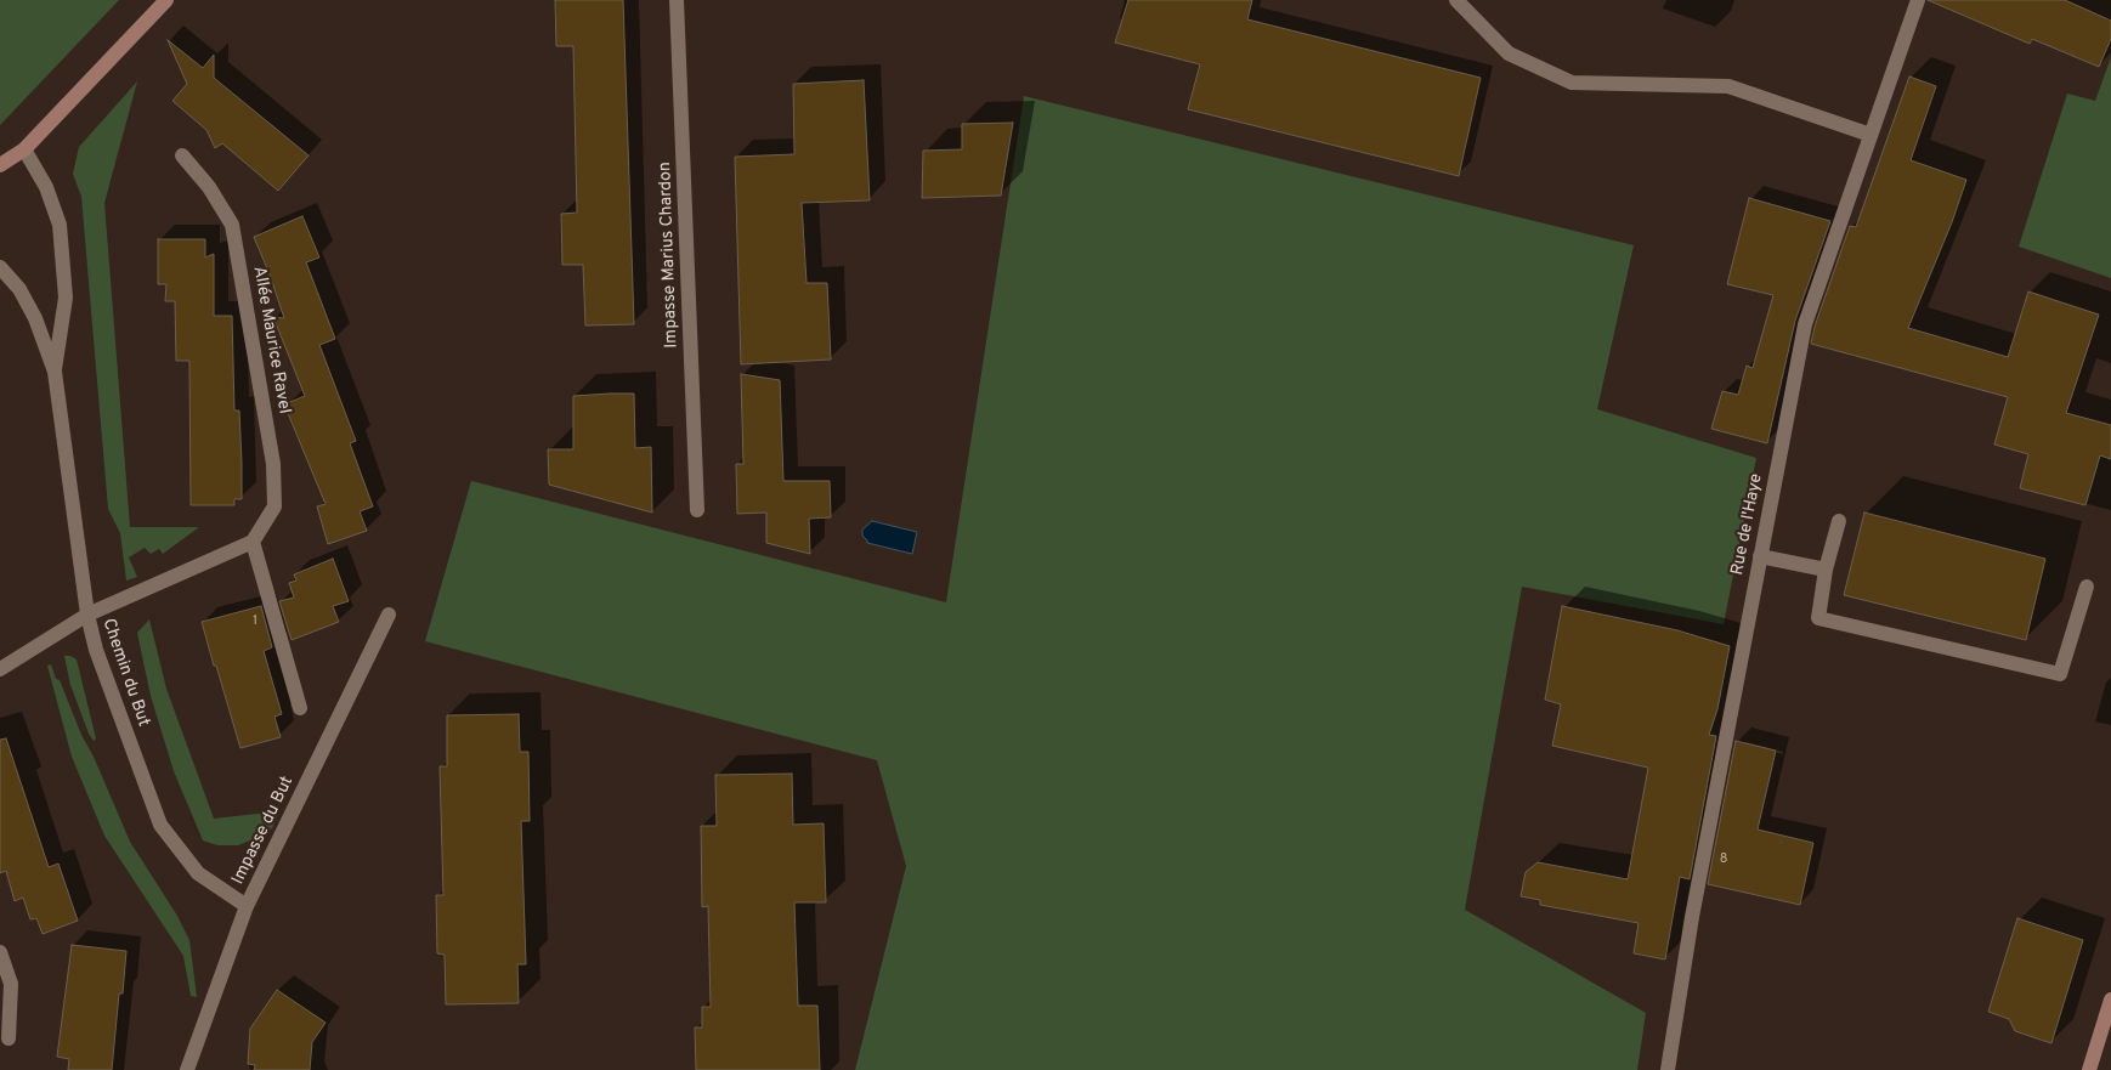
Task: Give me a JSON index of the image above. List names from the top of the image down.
{
  "streets": {
    "street": [
      "Impasse Marius Chardon",
      "Allée Maurice Ravel",
      "Rue de l'Haye",
      "Chemin du But",
      "Impasse du But"
    ]
  },
  "crossings": [
    ["Chemin du But", "Impasse du But"]
  ],
  "house_numbers": ["1", "8"]
}
